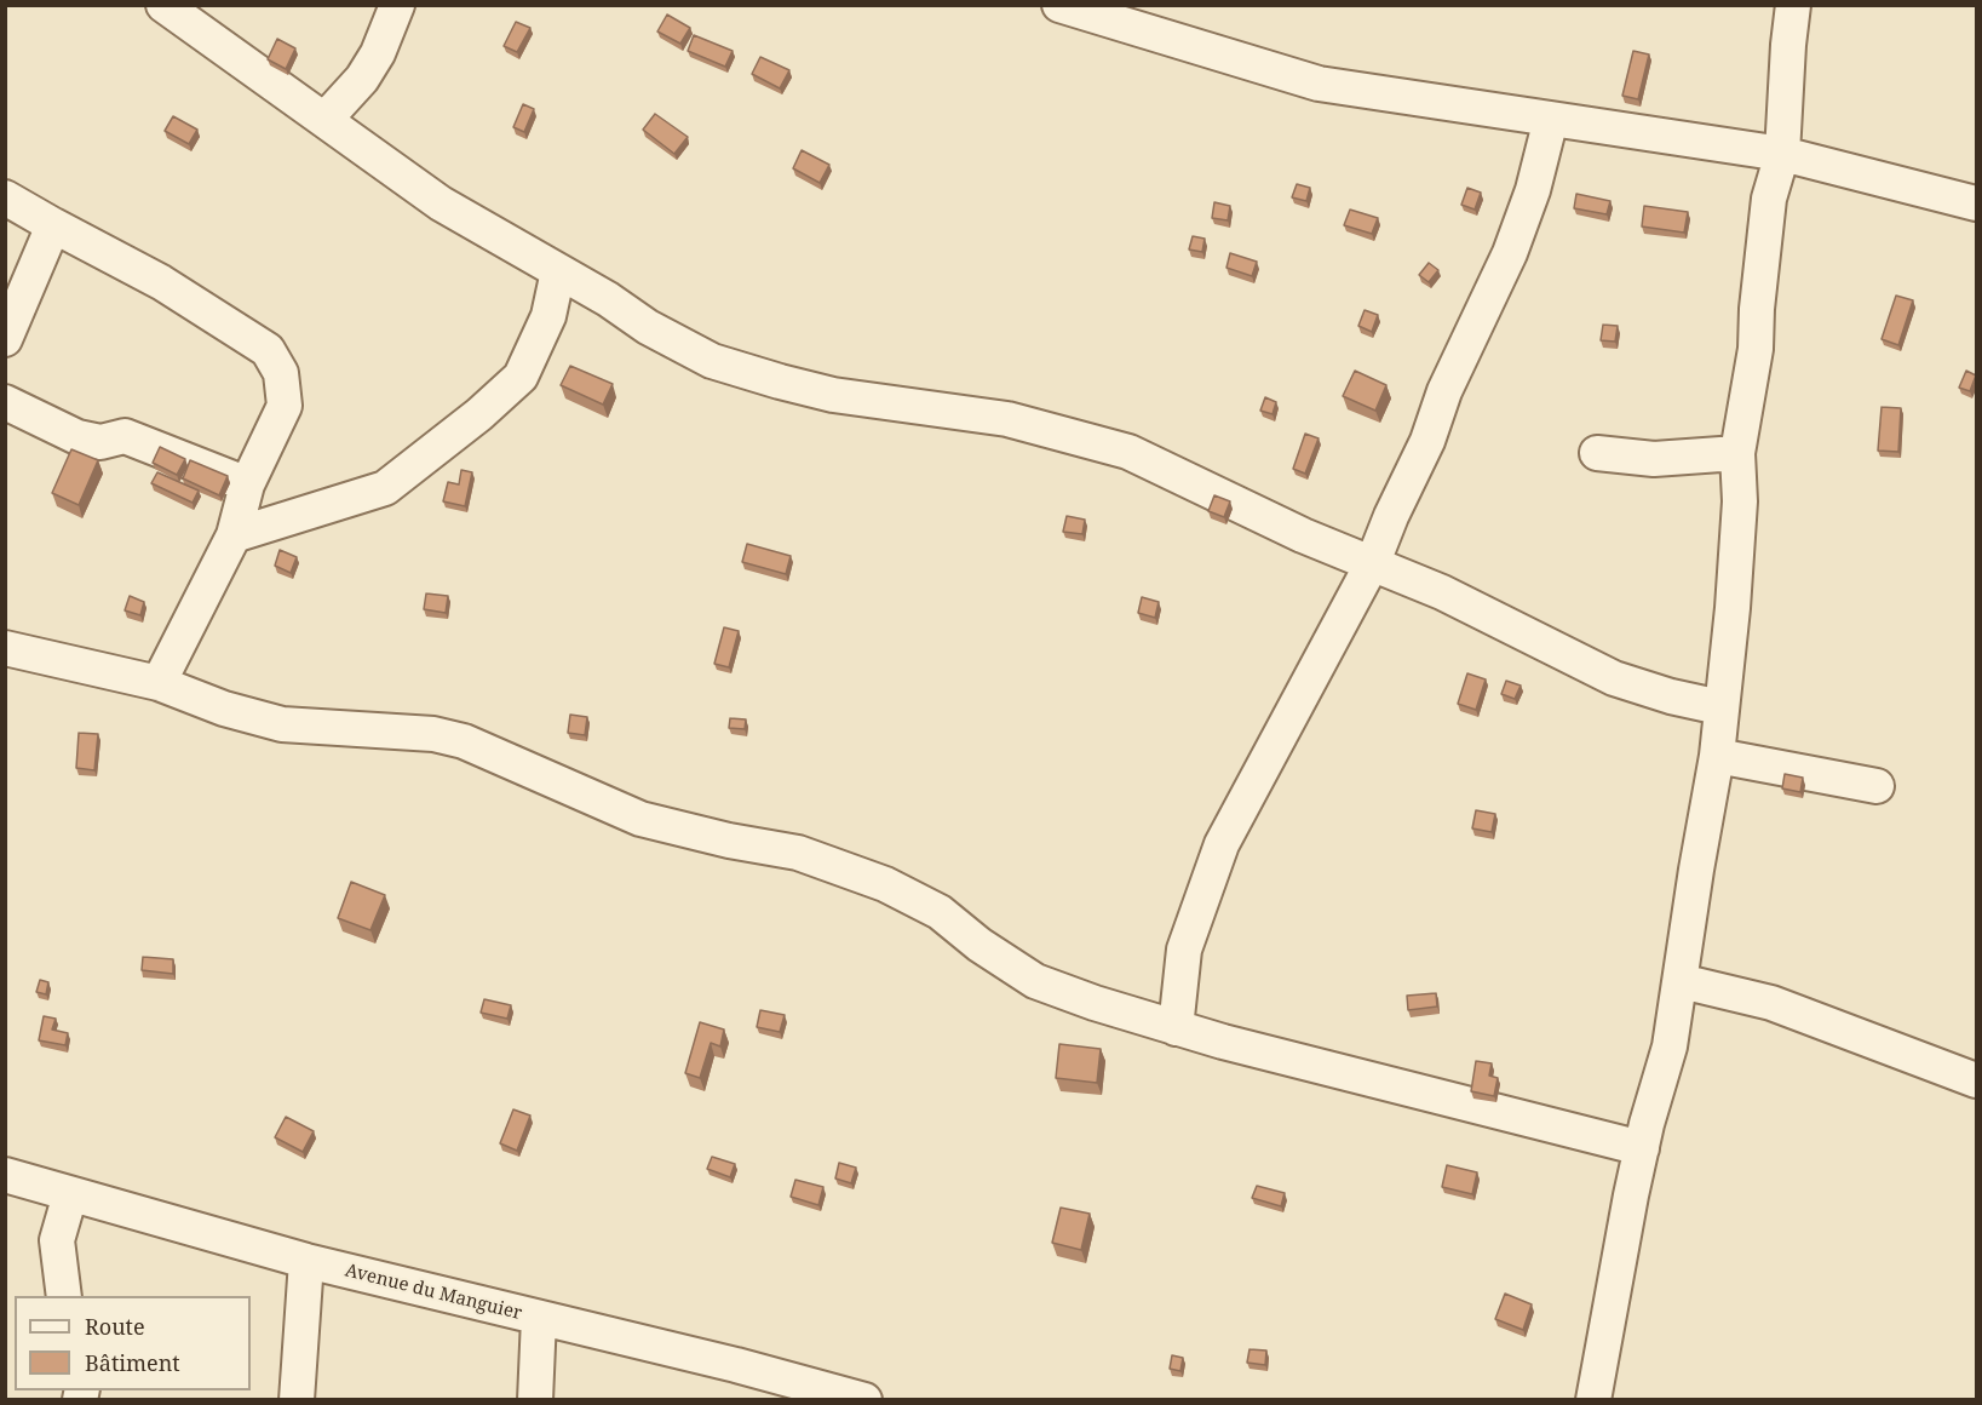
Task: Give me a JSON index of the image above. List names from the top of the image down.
{
  "streets": {
    "street": ["Avenue du Manguier"]
  },
  "legend": ["Route", "Bâtiment"]
}
